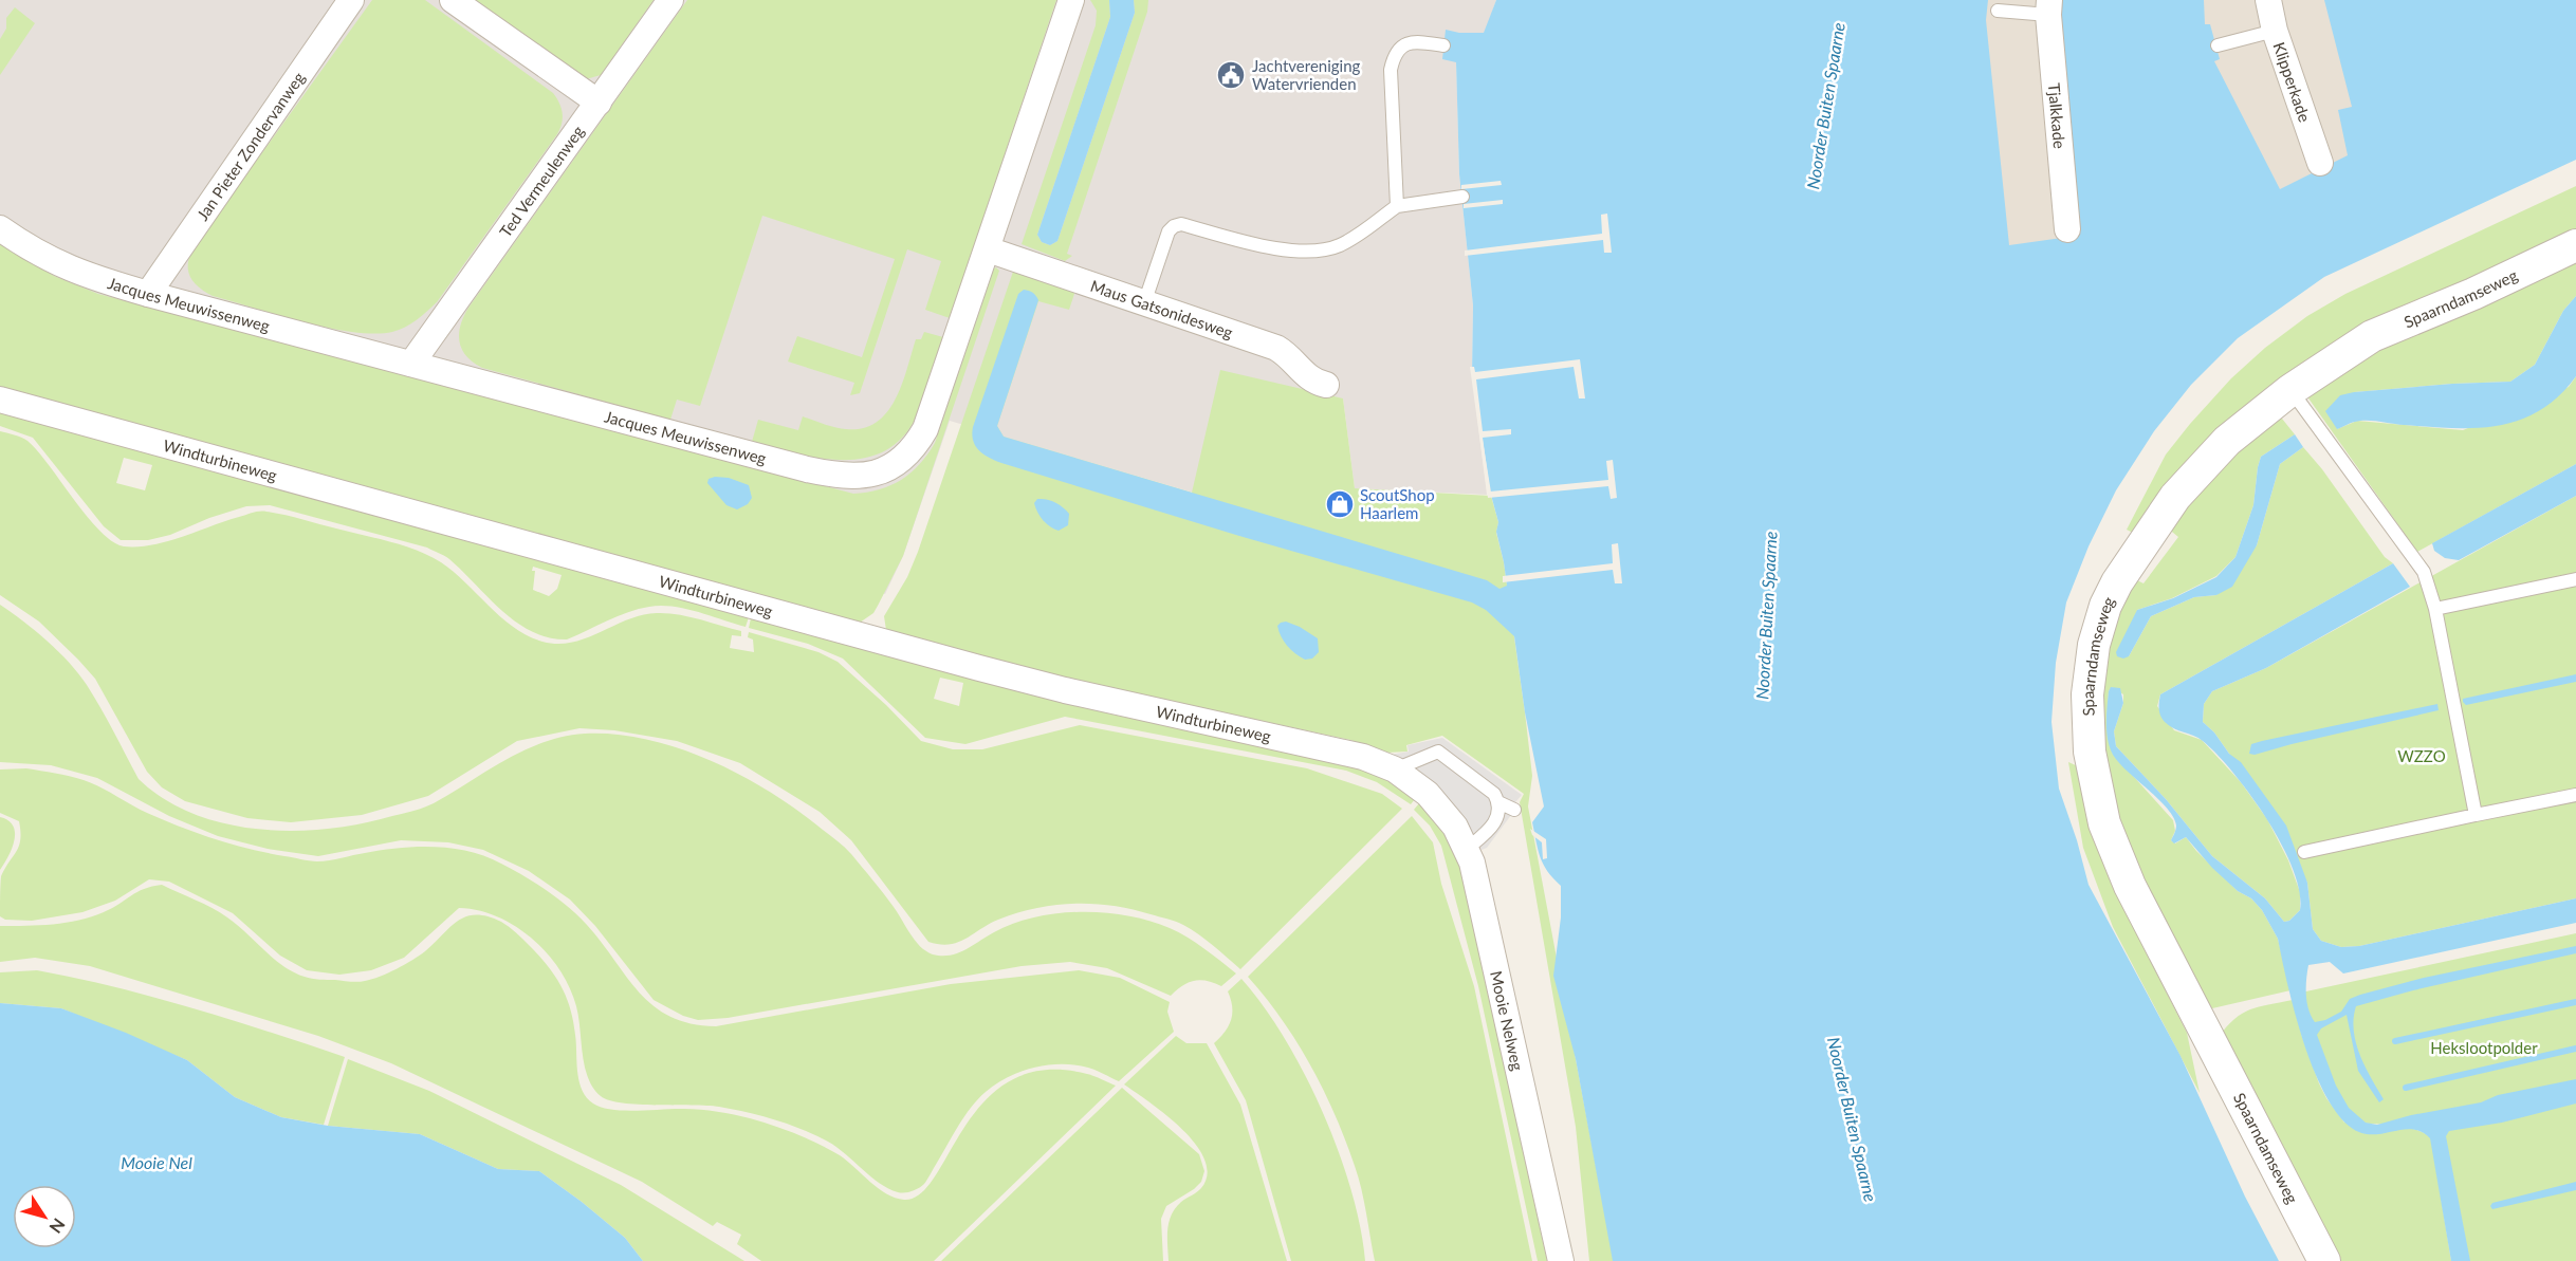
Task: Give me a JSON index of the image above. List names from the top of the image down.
{
  "streets": {
    "street": [
      "Klipperkade",
      "Tjalkkade",
      "Jan Pieter Zondervanweg",
      "Ted Vermeulenweg",
      "Spaarndamseweg",
      "Jacques Meuwissenweg",
      "Maus Gatsonidesweg",
      "Windturbineweg",
      "Mooie Nelweg"
    ]
  },
  "crossings": [
    ["Jan Pieter Zondervanweg", "Jacques Meuwissenweg"],
    ["Ted Vermeulenweg", "Jacques Meuwissenweg"],
    ["Jacques Meuwissenweg", "Maus Gatsonidesweg"],
    ["Windturbineweg", "Mooie Nelweg"]
  ],
  "water": ["Noorder Buiten Spaarne", "Mooie Nel"],
  "parks": ["WZZO", "Hekslootpolder"],
  "places": {
    "public building": ["Jachtvereniging Watervrienden"],
    "shop": ["ScoutShop Haarlem"]
  },
  "north": "bottom right"
}
